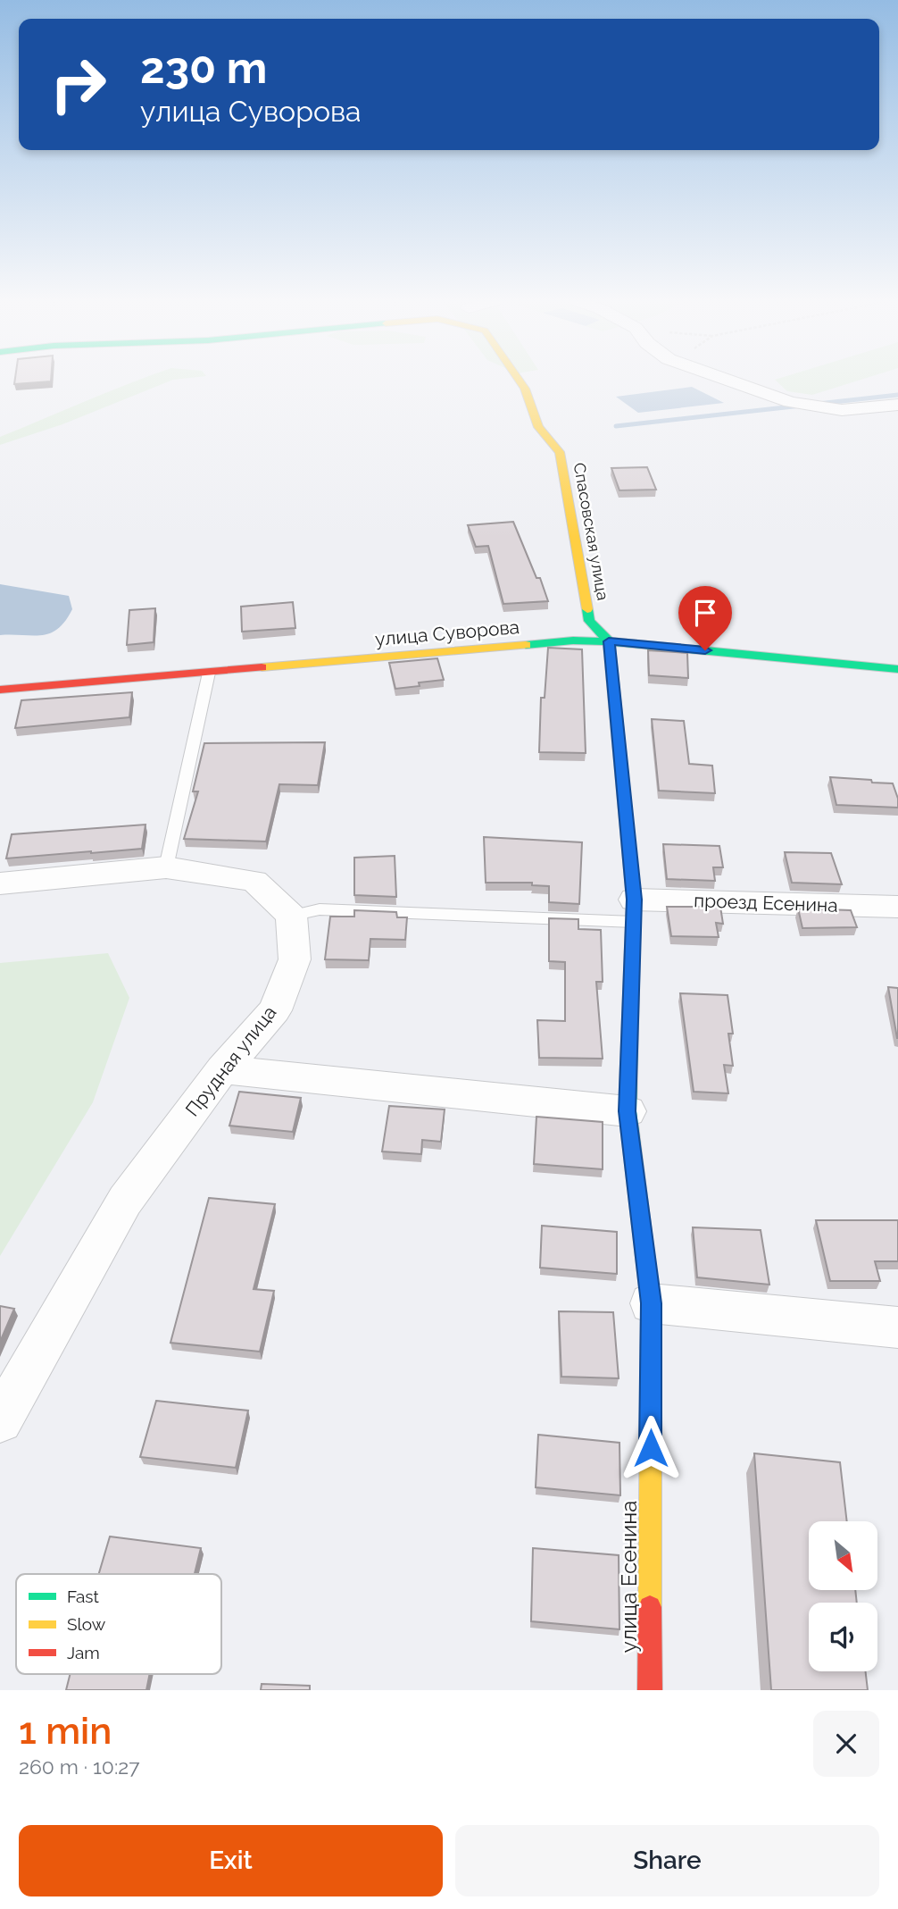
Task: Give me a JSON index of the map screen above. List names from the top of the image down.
{
  "streets": {
    "street": [
      "Спасовская улица",
      "улица Суворова",
      "проезд Есенина",
      "Прудная улица",
      "улица Есенина"
    ]
  },
  "crossings": [
    ["Спасовская улица", "улица Суворова"],
    ["Спасовская улица", "улица Есенина"],
    ["улица Суворова", "улица Есенина"],
    ["проезд Есенина", "улица Есенина"]
  ],
  "legend": ["Fast", "Slow", "Jam"],
  "north": "bottom right",
  "page": {
    "turn": ["230 m", "улица Суворова"],
    "heading": ["1 min", "260 m · 10:27"],
    "buttons": ["Exit", "Share"]
  }
}
